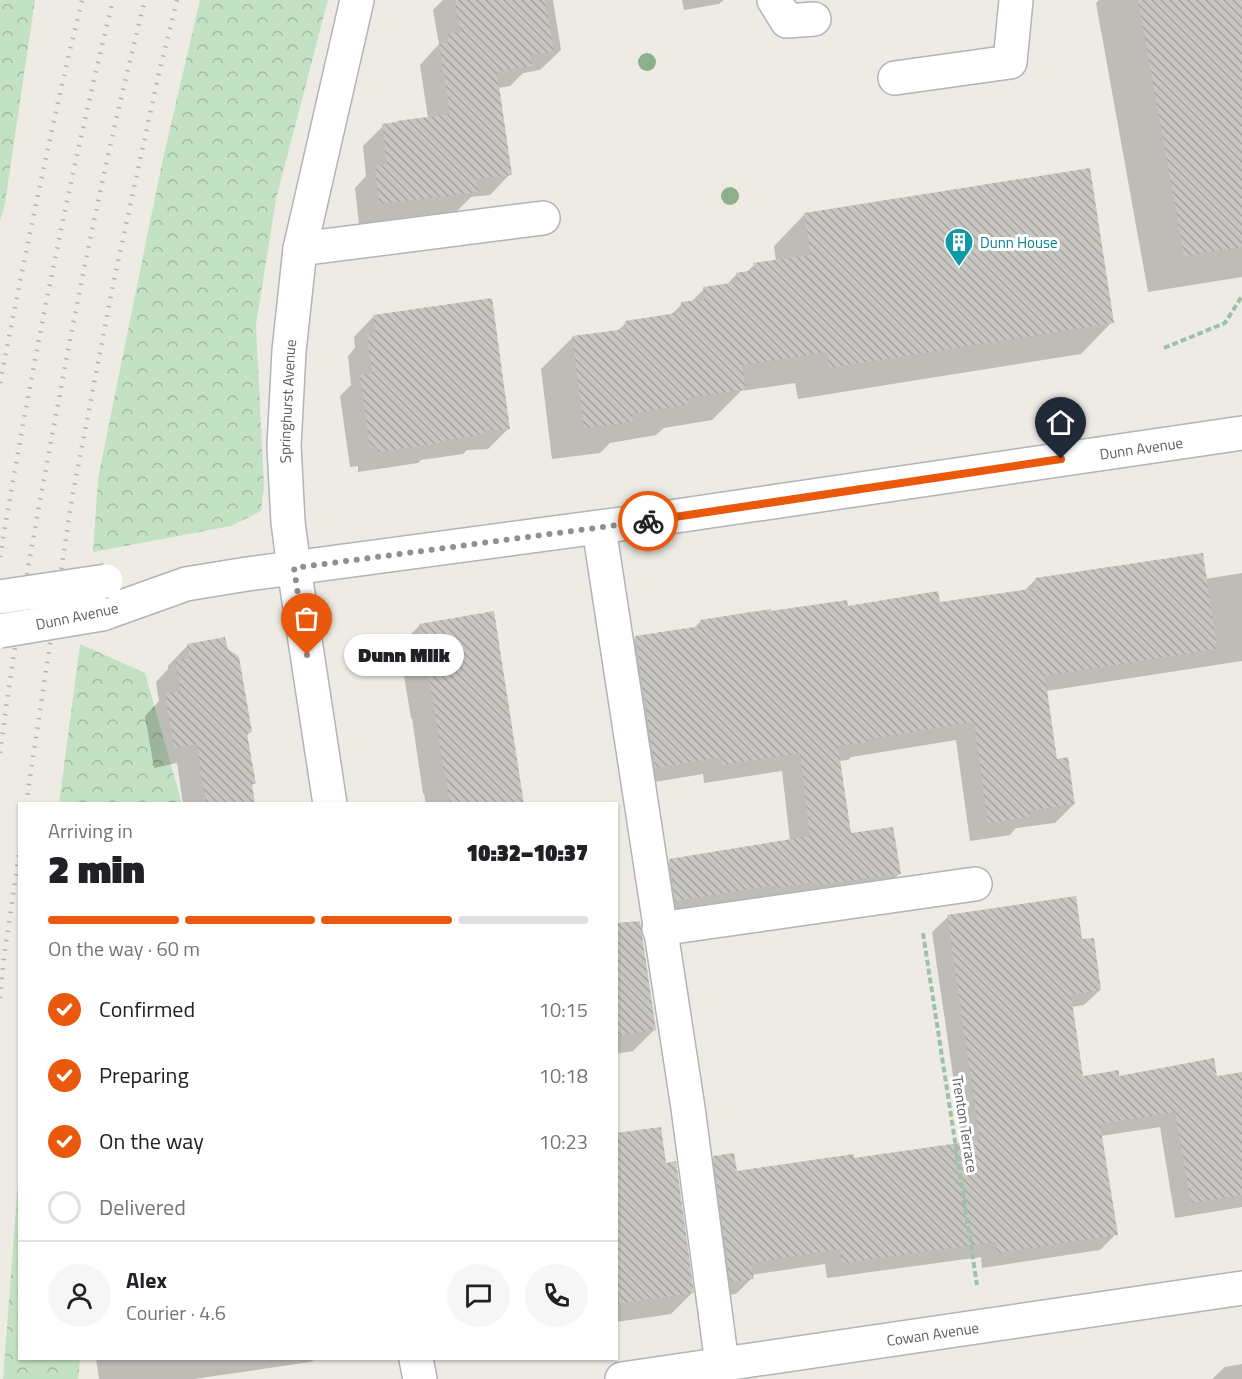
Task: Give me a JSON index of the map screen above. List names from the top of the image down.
{
  "streets": {
    "street": ["Springhurst Avenue", "Dunn Avenue", "Cowan Avenue"],
    "path": ["Trenton Terrace"]
  },
  "crossings": [
    ["Springhurst Avenue", "Dunn Avenue"],
    ["Trenton Terrace", "Cowan Avenue"]
  ],
  "places": {
    "building": ["Dunn House"],
    "other": ["Dunn Milk"]
  },
  "page": {
    "bubble": "Dunn Milk",
    "heading": ["2 min", "Arriving in", "10:32–10:37"],
    "panel": ["Alex", "Courier · 4.6"],
    "bar": "On the way · 60 m",
    "list": [
      ["Confirmed", "10:15"],
      ["Preparing", "10:18"],
      ["On the way", "10:23"],
      "Delivered"
    ]
  }
}
